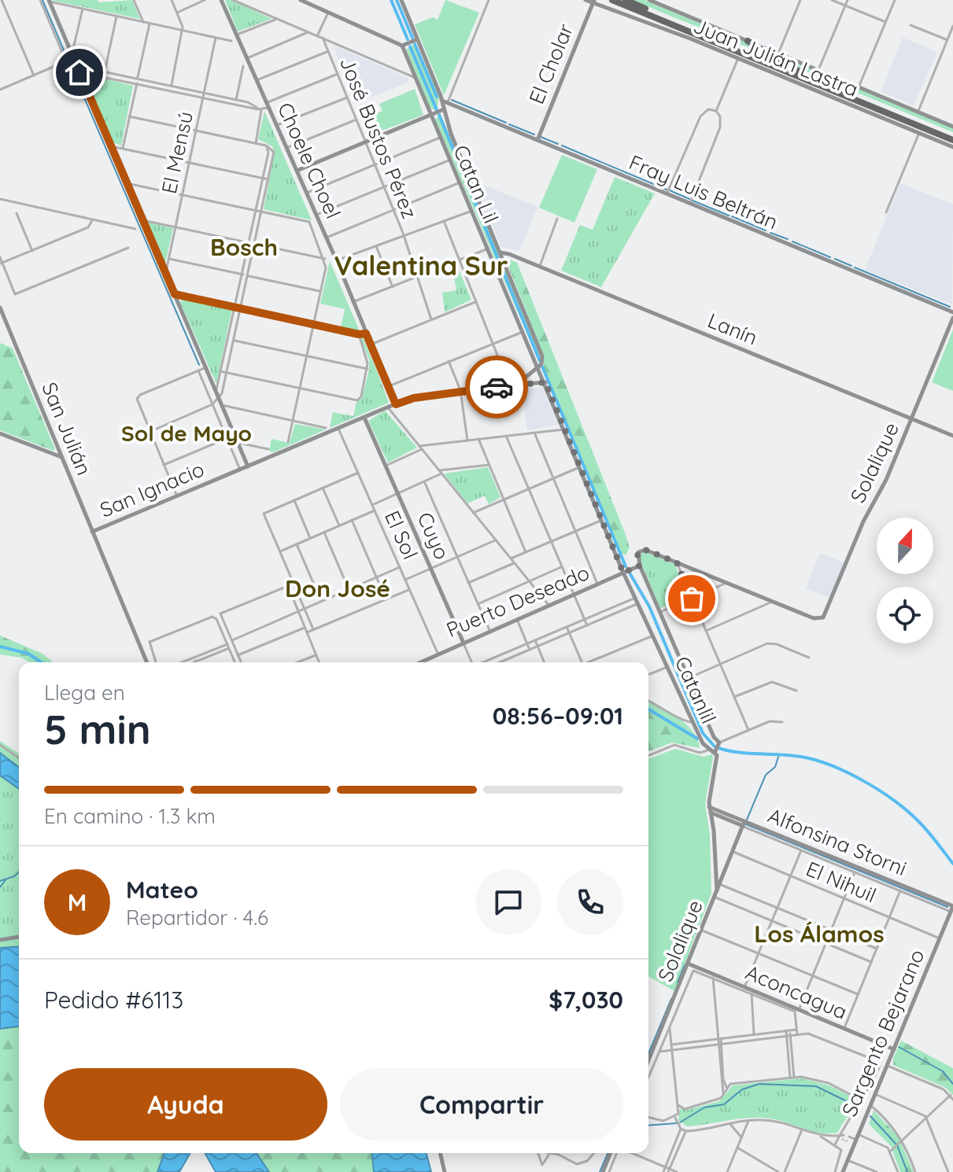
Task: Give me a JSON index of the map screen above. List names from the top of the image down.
{
  "streets": {
    "street": [
      "Juan Julián Lastra",
      "El Cholar",
      "José Bustos Pérez",
      "El Mensú",
      "Choele Choel",
      "Catan Lil",
      "Fray Luis Beltrán",
      "Lanín",
      "San Julián",
      "Solalique",
      "San Ignacio",
      "El Sol",
      "Cuyo",
      "Puerto Deseado",
      "Catanlil",
      "Alfonsina Storni",
      "El Nihuil",
      "Aconcagua",
      "Sargento Bejarano"
    ]
  },
  "crossings": [
    ["Juan Julián Lastra", "El Cholar"],
    ["El Cholar", "Fray Luis Beltrán"],
    ["Choele Choel", "San Ignacio"],
    ["Catan Lil", "San Ignacio"],
    ["Catan Lil", "Catanlil"],
    ["Lanín", "Solalique"],
    ["San Julián", "San Ignacio"],
    ["Solalique", "Catanlil"],
    ["Solalique", "Alfonsina Storni"],
    ["Solalique", "El Nihuil"],
    ["Solalique", "Aconcagua"],
    ["San Ignacio", "El Sol"],
    ["San Ignacio", "Cuyo"],
    ["San Ignacio", "Catanlil"],
    ["El Sol", "Puerto Deseado"],
    ["Cuyo", "Puerto Deseado"],
    ["Puerto Deseado", "Catanlil"],
    ["Catanlil", "Alfonsina Storni"],
    ["Alfonsina Storni", "Sargento Bejarano"],
    ["El Nihuil", "Sargento Bejarano"],
    ["Aconcagua", "Sargento Bejarano"]
  ],
  "districts": [
    "Bosch",
    "Valentina Sur",
    "Sol de Mayo",
    "Don José",
    "Los Álamos"
  ],
  "north": "top",
  "page": {
    "heading": ["5 min", "Llega en", "08:56–09:01"],
    "panel": [
      "Mateo",
      "Repartidor · 4.6",
      "Pedido #6113",
      "$7,030"
    ],
    "bar": "En camino · 1.3 km",
    "round": "M",
    "buttons": ["Ayuda", "Compartir"]
  }
}
